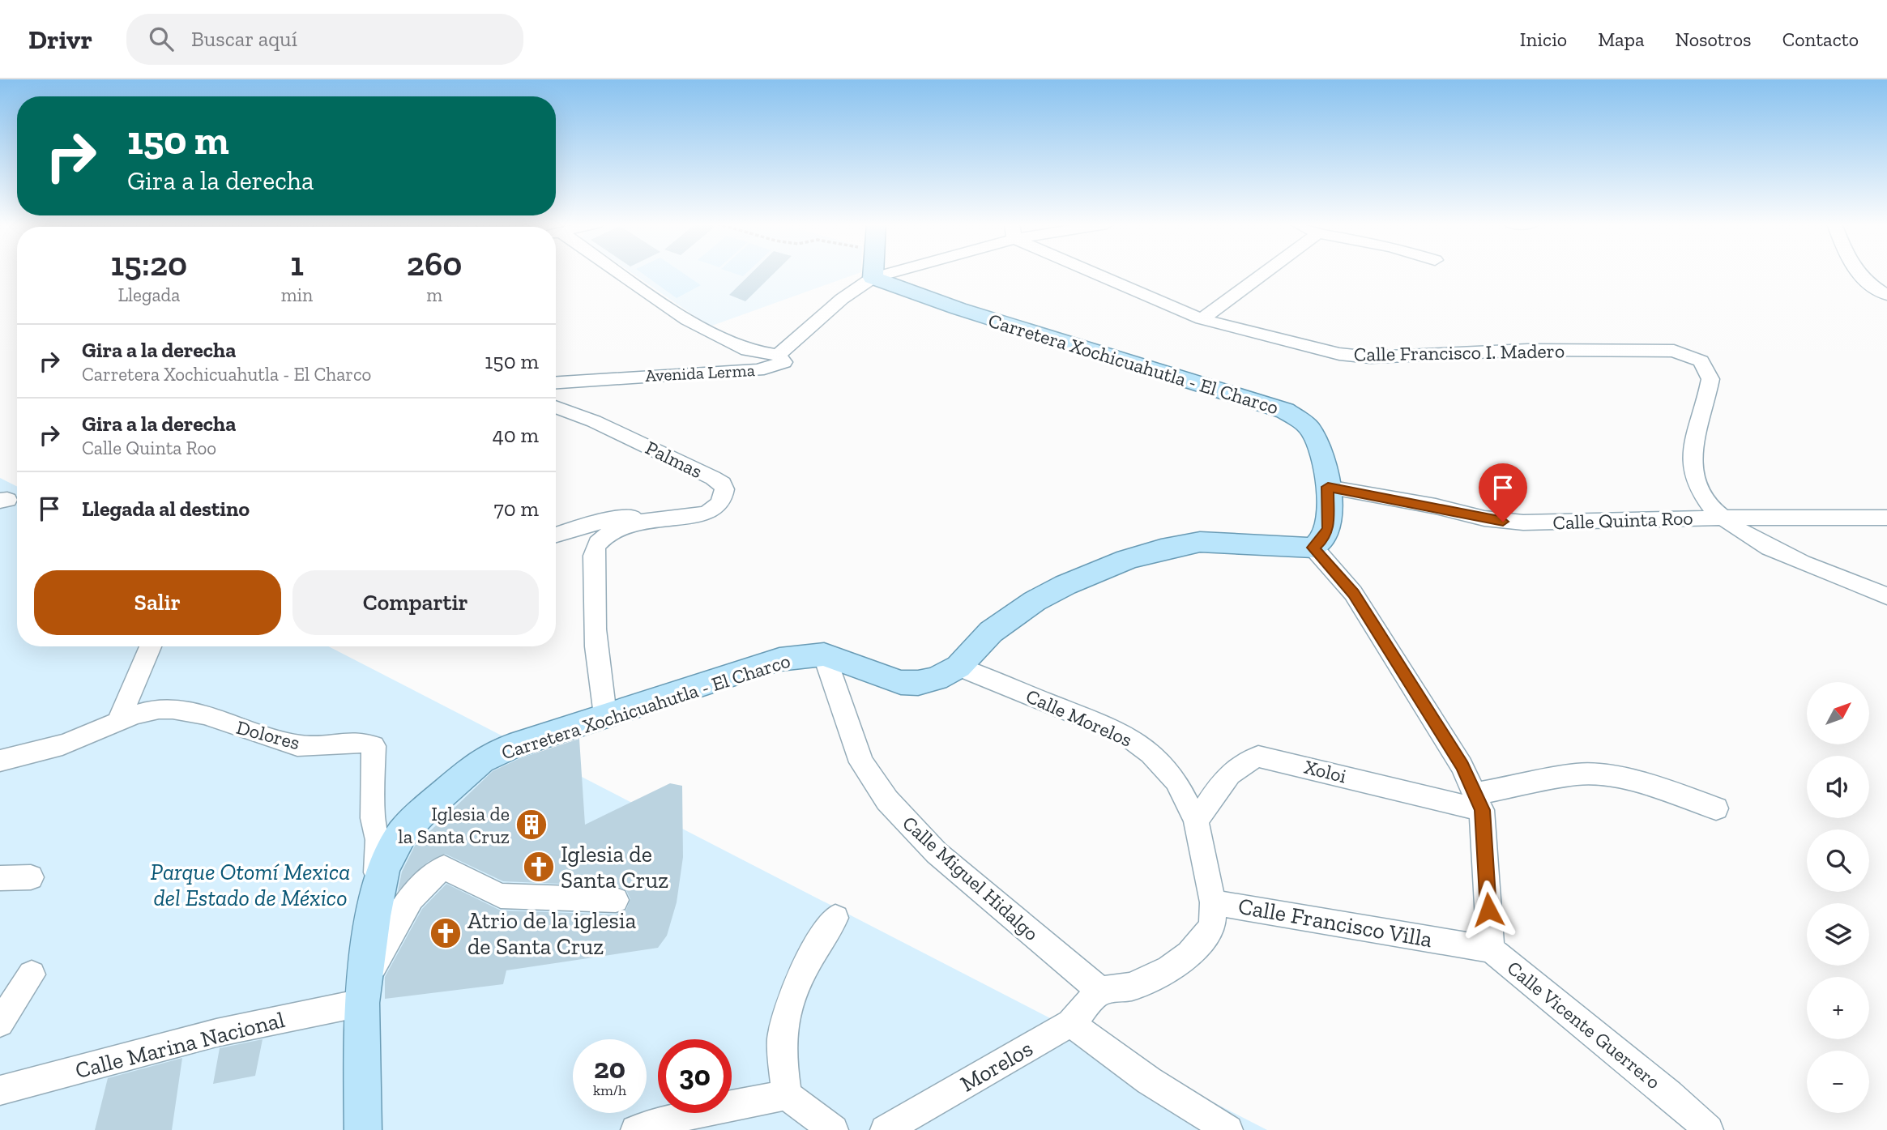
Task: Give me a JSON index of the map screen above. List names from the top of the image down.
{
  "streets": {
    "main road": ["Carretera Xochicuahutla - El Charco"],
    "street": [
      "Calle Francisco I. Madero",
      "Avenida Lerma",
      "Palmas",
      "Calle Quinta Roo",
      "Calle Morelos",
      "Dolores",
      "Xoloi",
      "Calle Miguel Hidalgo",
      "Calle Francisco Villa",
      "Calle Vicente Guerrero",
      "Calle Marina Nacional",
      "Morelos"
    ]
  },
  "crossings": [
    ["Calle Francisco I. Madero", "Calle Quinta Roo"],
    ["Carretera Xochicuahutla - El Charco", "Avenida Lerma"],
    ["Carretera Xochicuahutla - El Charco", "Palmas"],
    ["Carretera Xochicuahutla - El Charco", "Calle Quinta Roo"],
    ["Carretera Xochicuahutla - El Charco", "Calle Morelos"],
    ["Carretera Xochicuahutla - El Charco", "Dolores"],
    ["Carretera Xochicuahutla - El Charco", "Calle Miguel Hidalgo"],
    ["Carretera Xochicuahutla - El Charco", "Calle Vicente Guerrero"],
    ["Carretera Xochicuahutla - El Charco", "Calle Marina Nacional"],
    ["Calle Morelos", "Xoloi"],
    ["Calle Morelos", "Calle Miguel Hidalgo"],
    ["Calle Morelos", "Calle Francisco Villa"],
    ["Calle Morelos", "Morelos"],
    ["Xoloi", "Calle Vicente Guerrero"],
    ["Calle Miguel Hidalgo", "Morelos"],
    ["Calle Francisco Villa", "Calle Vicente Guerrero"]
  ],
  "parks": ["Parque Otomí Mexica del Estado de México"],
  "places": {
    "building": ["Iglesia de la Santa Cruz"],
    "church": ["Iglesia de Santa Cruz", "Atrio de la iglesia de Santa Cruz"]
  },
  "north": "top right",
  "page": {
    "header": "Drivr",
    "search": "Buscar aquí",
    "nav": [
      "Inicio",
      "Mapa",
      "Nosotros",
      "Contacto"
    ],
    "turn": ["150 m", "Gira a la derecha"],
    "eta": [
      "15:20",
      "Llegada",
      "1",
      "min",
      "260",
      "m"
    ],
    "list": [
      {
        "name": "Gira a la derecha",
        "note": "Carretera Xochicuahutla - El Charco",
        "value": "150 m"
      },
      {
        "name": "Gira a la derecha",
        "note": "Calle Quinta Roo",
        "value": "40 m"
      },
      {
        "name": "Llegada al destino",
        "value": "70 m"
      }
    ],
    "buttons": ["Salir", "Compartir"],
    "map_buttons": ["+", "−"],
    "speed": "20 km/h",
    "limit": "30"
  }
}
